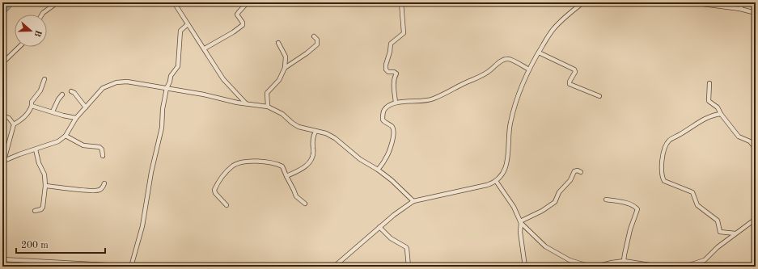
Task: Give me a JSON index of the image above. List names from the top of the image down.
{
  "scale_bar": "200 m",
  "north": "right"
}
